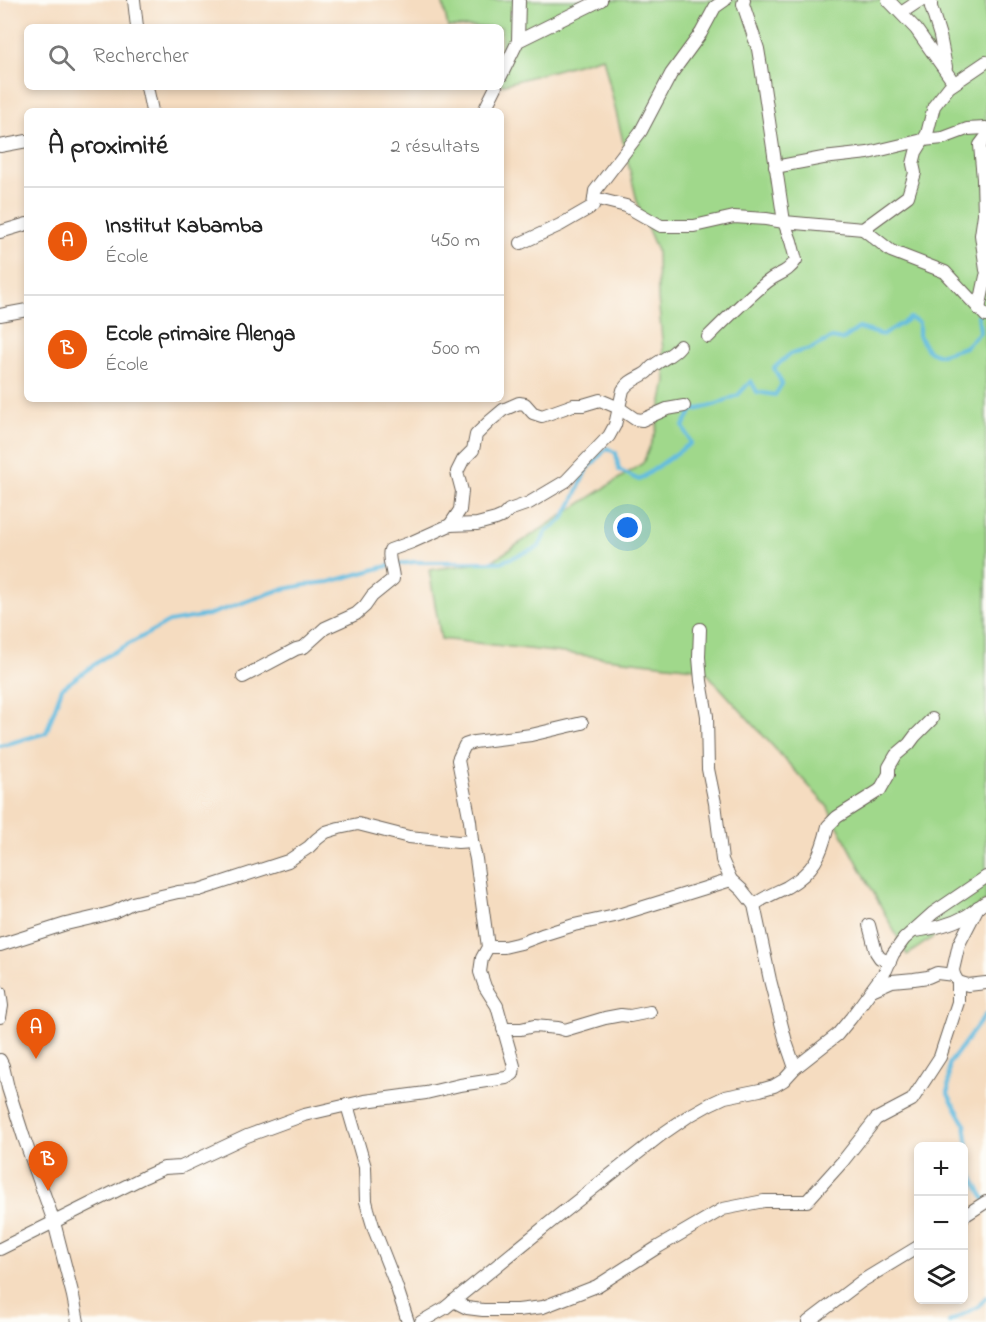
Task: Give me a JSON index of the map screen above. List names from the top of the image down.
{
  "page": {
    "search": "Rechercher",
    "heading": ["À proximité", "2 résultats"],
    "list": [
      {
        "mark": "A",
        "name": "Institut Kabamba",
        "note": "École",
        "value": "450 m"
      },
      {
        "mark": "B",
        "name": "Ecole primaire Alenga",
        "note": "École",
        "value": "500 m"
      }
    ],
    "pins": ["A", "B"],
    "map_buttons": ["+", "−"]
  }
}
